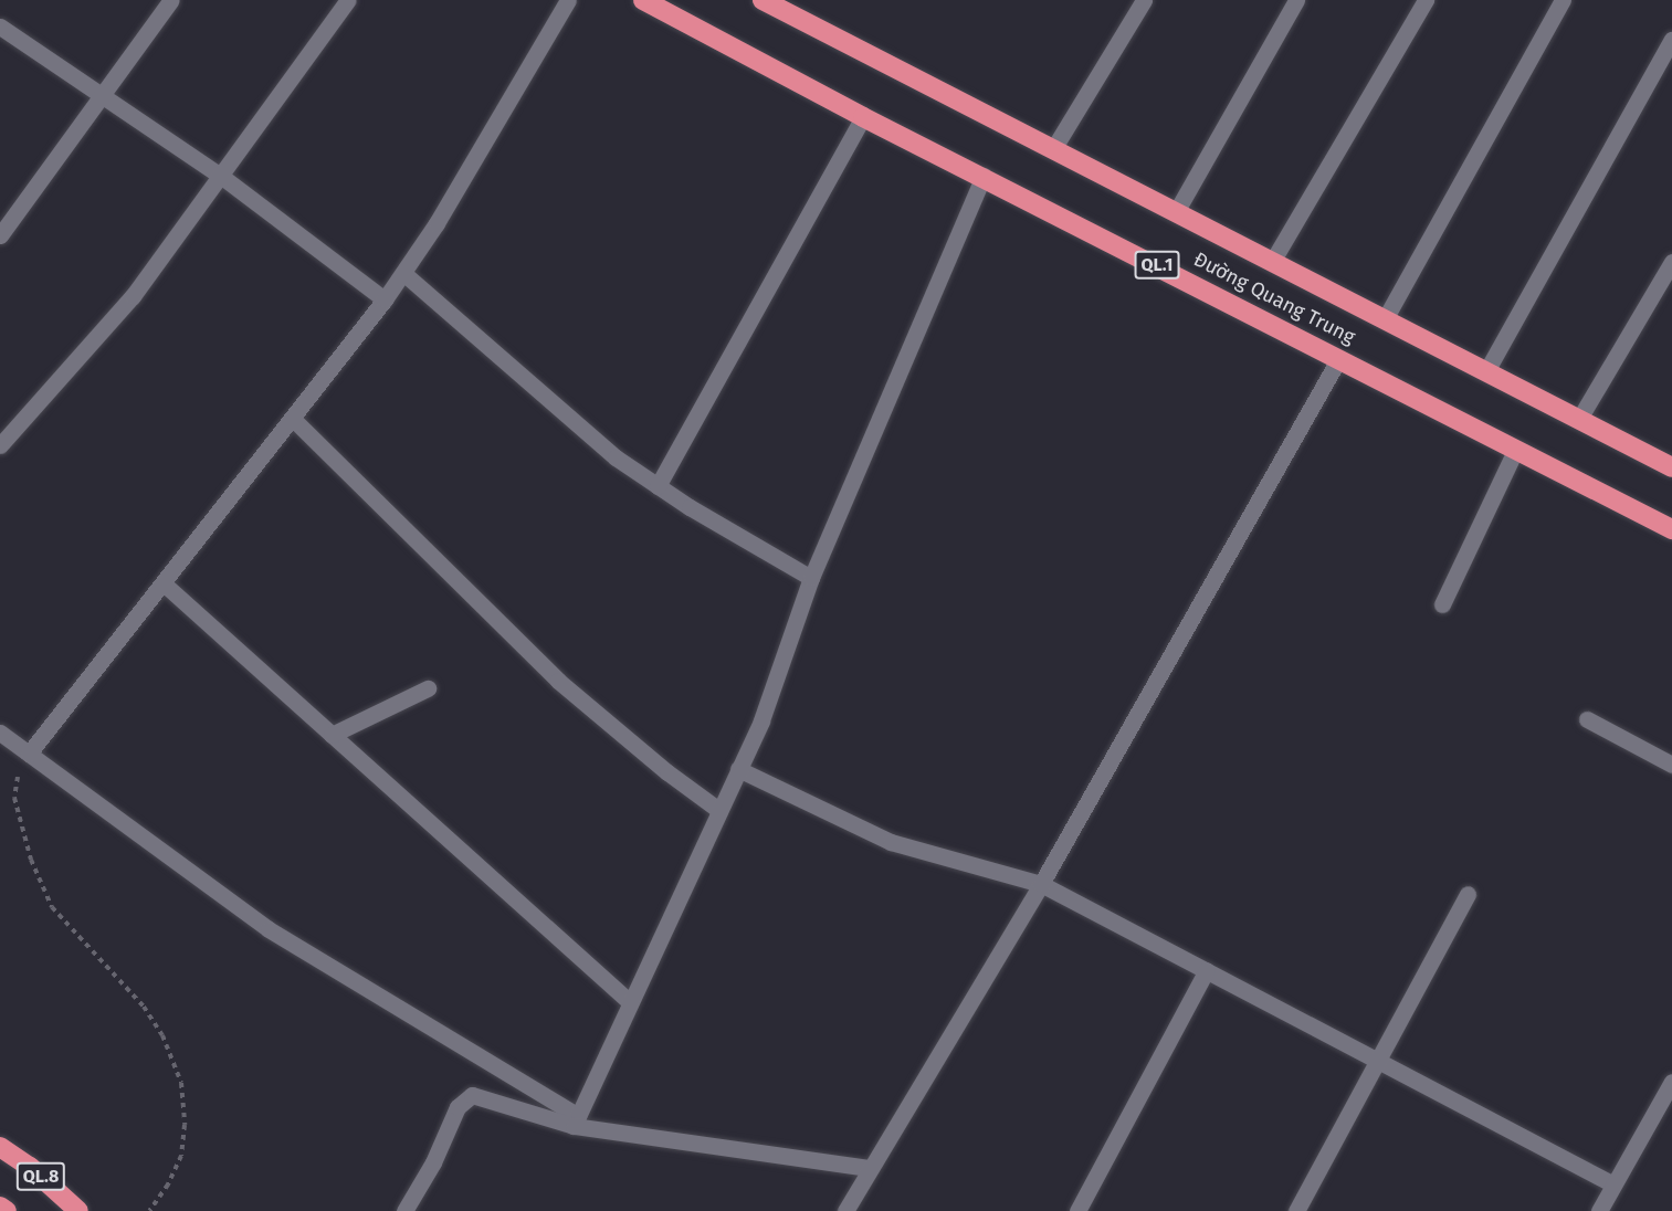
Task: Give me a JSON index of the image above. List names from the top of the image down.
{
  "streets": {
    "highway": ["QL.1", "Đường Quang Trung", "QL.8"]
  }
}
